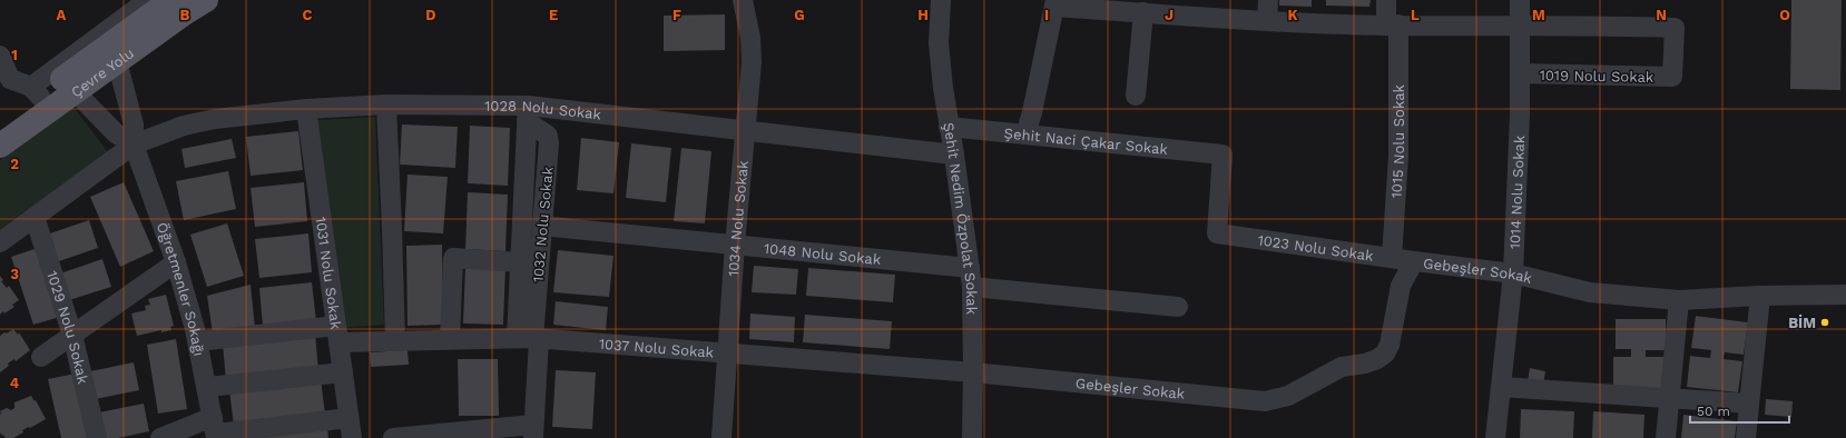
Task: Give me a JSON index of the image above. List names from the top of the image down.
{
  "streets": {
    "main road": ["Çevre Yolu"],
    "street": [
      "1019 Nolu Sokak",
      "1028 Nolu Sokak",
      "Şehit Naci Çakar Sokak",
      "1015 Nolu Sokak",
      "1014 Nolu Sokak",
      "1034 Nolu Sokak",
      "Şehit Nedim Özpolat Sokak",
      "1032 Nolu Sokak",
      "1023 Nolu Sokak",
      "1048 Nolu Sokak",
      "Gebeşler Sokak",
      "1031 Nolu Sokak",
      "Öğretmenler Sokağı",
      "1029 Nolu Sokak",
      "1037 Nolu Sokak"
    ]
  },
  "crossings": [
    ["Çevre Yolu", "Öğretmenler Sokağı"],
    ["1019 Nolu Sokak", "1014 Nolu Sokak"],
    ["1028 Nolu Sokak", "1034 Nolu Sokak"],
    ["1028 Nolu Sokak", "Şehit Nedim Özpolat Sokak"],
    ["1028 Nolu Sokak", "1032 Nolu Sokak"],
    ["1028 Nolu Sokak", "1031 Nolu Sokak"],
    ["1028 Nolu Sokak", "Öğretmenler Sokağı"],
    ["1028 Nolu Sokak", "1029 Nolu Sokak"],
    ["Şehit Naci Çakar Sokak", "Şehit Nedim Özpolat Sokak"],
    ["Şehit Naci Çakar Sokak", "1023 Nolu Sokak"],
    ["1015 Nolu Sokak", "1023 Nolu Sokak"],
    ["1014 Nolu Sokak", "Gebeşler Sokak"],
    ["1034 Nolu Sokak", "1048 Nolu Sokak"],
    ["1034 Nolu Sokak", "1037 Nolu Sokak"],
    ["Şehit Nedim Özpolat Sokak", "1048 Nolu Sokak"],
    ["Şehit Nedim Özpolat Sokak", "Gebeşler Sokak"],
    ["Şehit Nedim Özpolat Sokak", "1037 Nolu Sokak"],
    ["1032 Nolu Sokak", "1048 Nolu Sokak"],
    ["1032 Nolu Sokak", "1037 Nolu Sokak"],
    ["1023 Nolu Sokak", "Gebeşler Sokak"],
    ["Gebeşler Sokak", "1037 Nolu Sokak"],
    ["1031 Nolu Sokak", "1037 Nolu Sokak"],
    ["Öğretmenler Sokağı", "1037 Nolu Sokak"]
  ],
  "places": ["BİM"],
  "scale_bar": "50 m",
  "grid": {
    "columns": [
      "A",
      "B",
      "C",
      "D",
      "E",
      "F",
      "G",
      "H",
      "I",
      "J",
      "K",
      "L",
      "M",
      "N",
      "O"
    ],
    "rows": [
      "1",
      "2",
      "3",
      "4"
    ]
  }
}
